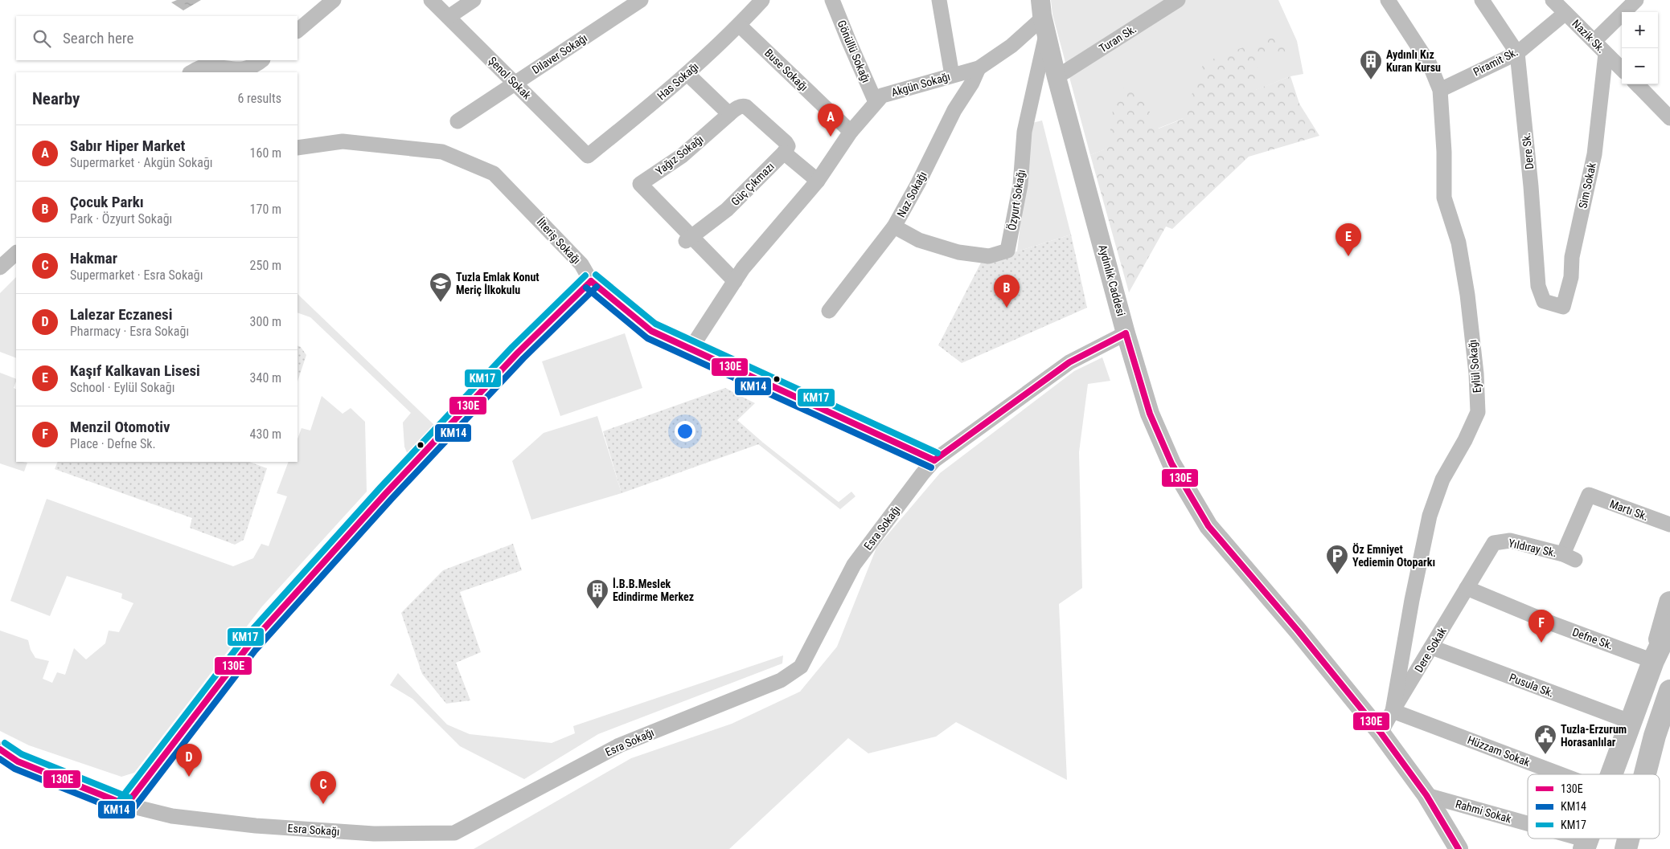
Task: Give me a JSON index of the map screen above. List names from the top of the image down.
{
  "streets": {
    "street": [
      "Nazik Sk.",
      "Turan Sk.",
      "Gönüllü Sokağı",
      "Dilaver Sokağı",
      "Piramit Sk.",
      "Buse Sokağı",
      "Şenol Sokak",
      "Has Sokağı",
      "Akgün Sokağı",
      "Dere Sk.",
      "Yağız Sokağı",
      "Güç Çıkmazı",
      "Sim Sokak",
      "Naz Sokağı",
      "Özyurt Sokağı",
      "İlteriş Sokağı",
      "Aydınlık Caddesi",
      "Eylül Sokağı",
      "Martı Sk.",
      "Esra Sokağı",
      "Yıldıray Sk.",
      "Defne Sk.",
      "Dere Sokak",
      "Pusula Sk.",
      "Hüzzam Sokak",
      "Rahmi Sokak"
    ]
  },
  "crossings": [
    ["Nazik Sk.", "Piramit Sk."],
    ["Nazik Sk.", "Sim Sokak"],
    ["Turan Sk.", "Aydınlık Caddesi"],
    ["Gönüllü Sokağı", "Akgün Sokağı"],
    ["Dilaver Sokağı", "Şenol Sokak"],
    ["Piramit Sk.", "Dere Sk."],
    ["Piramit Sk.", "Eylül Sokağı"],
    ["Buse Sokağı", "Has Sokağı"],
    ["Buse Sokağı", "Akgün Sokağı"],
    ["Şenol Sokak", "Has Sokağı"],
    ["Akgün Sokağı", "Naz Sokağı"],
    ["Akgün Sokağı", "Özyurt Sokağı"],
    ["Akgün Sokağı", "İlteriş Sokağı"],
    ["Akgün Sokağı", "Aydınlık Caddesi"],
    ["Dere Sk.", "Sim Sokak"],
    ["Yağız Sokağı", "Güç Çıkmazı"],
    ["Naz Sokağı", "Özyurt Sokağı"],
    ["Özyurt Sokağı", "Aydınlık Caddesi"],
    ["İlteriş Sokağı", "Esra Sokağı"],
    ["Aydınlık Caddesi", "Eylül Sokağı"],
    ["Aydınlık Caddesi", "Esra Sokağı"],
    ["Aydınlık Caddesi", "Rahmi Sokak"],
    ["Eylül Sokağı", "Dere Sokak"],
    ["Eylül Sokağı", "Hüzzam Sokak"],
    ["Martı Sk.", "Yıldıray Sk."],
    ["Yıldıray Sk.", "Defne Sk."],
    ["Yıldıray Sk.", "Dere Sokak"],
    ["Defne Sk.", "Dere Sokak"],
    ["Dere Sokak", "Pusula Sk."],
    ["Dere Sokak", "Hüzzam Sokak"]
  ],
  "places": {
    "building": ["Aydınlı Kız Kuran Kursu", "İ.B.B.Meslek Edindirme Merkez"],
    "school or university": ["Tuzla Emlak Konut Meriç İlkokulu"],
    "parking": ["Öz Emniyet Yediemin Otoparkı"],
    "public building": ["Tuzla-Erzurum Horasanlılar"]
  },
  "lines": ["transit line KM17", "transit line 130E", "transit line KM14"],
  "legend": ["130E", "KM14", "KM17"],
  "page": {
    "map_buttons": ["+", "−"],
    "search": "Search here",
    "heading": ["Nearby", "6 results"],
    "pins": [
      "A",
      "E",
      "B",
      "F",
      "D",
      "C"
    ],
    "list": [
      {
        "mark": "A",
        "name": "Sabır Hiper Market",
        "note": "Supermarket · Akgün Sokağı",
        "value": "160 m"
      },
      {
        "mark": "B",
        "name": "Çocuk Parkı",
        "note": "Park · Özyurt Sokağı",
        "value": "170 m"
      },
      {
        "mark": "C",
        "name": "Hakmar",
        "note": "Supermarket · Esra Sokağı",
        "value": "250 m"
      },
      {
        "mark": "D",
        "name": "Lalezar Eczanesi",
        "note": "Pharmacy · Esra Sokağı",
        "value": "300 m"
      },
      {
        "mark": "E",
        "name": "Kaşıf Kalkavan Lisesi",
        "note": "School · Eylül Sokağı",
        "value": "340 m"
      },
      {
        "mark": "F",
        "name": "Menzil Otomotiv",
        "note": "Place · Defne Sk.",
        "value": "430 m"
      }
    ]
  }
}
